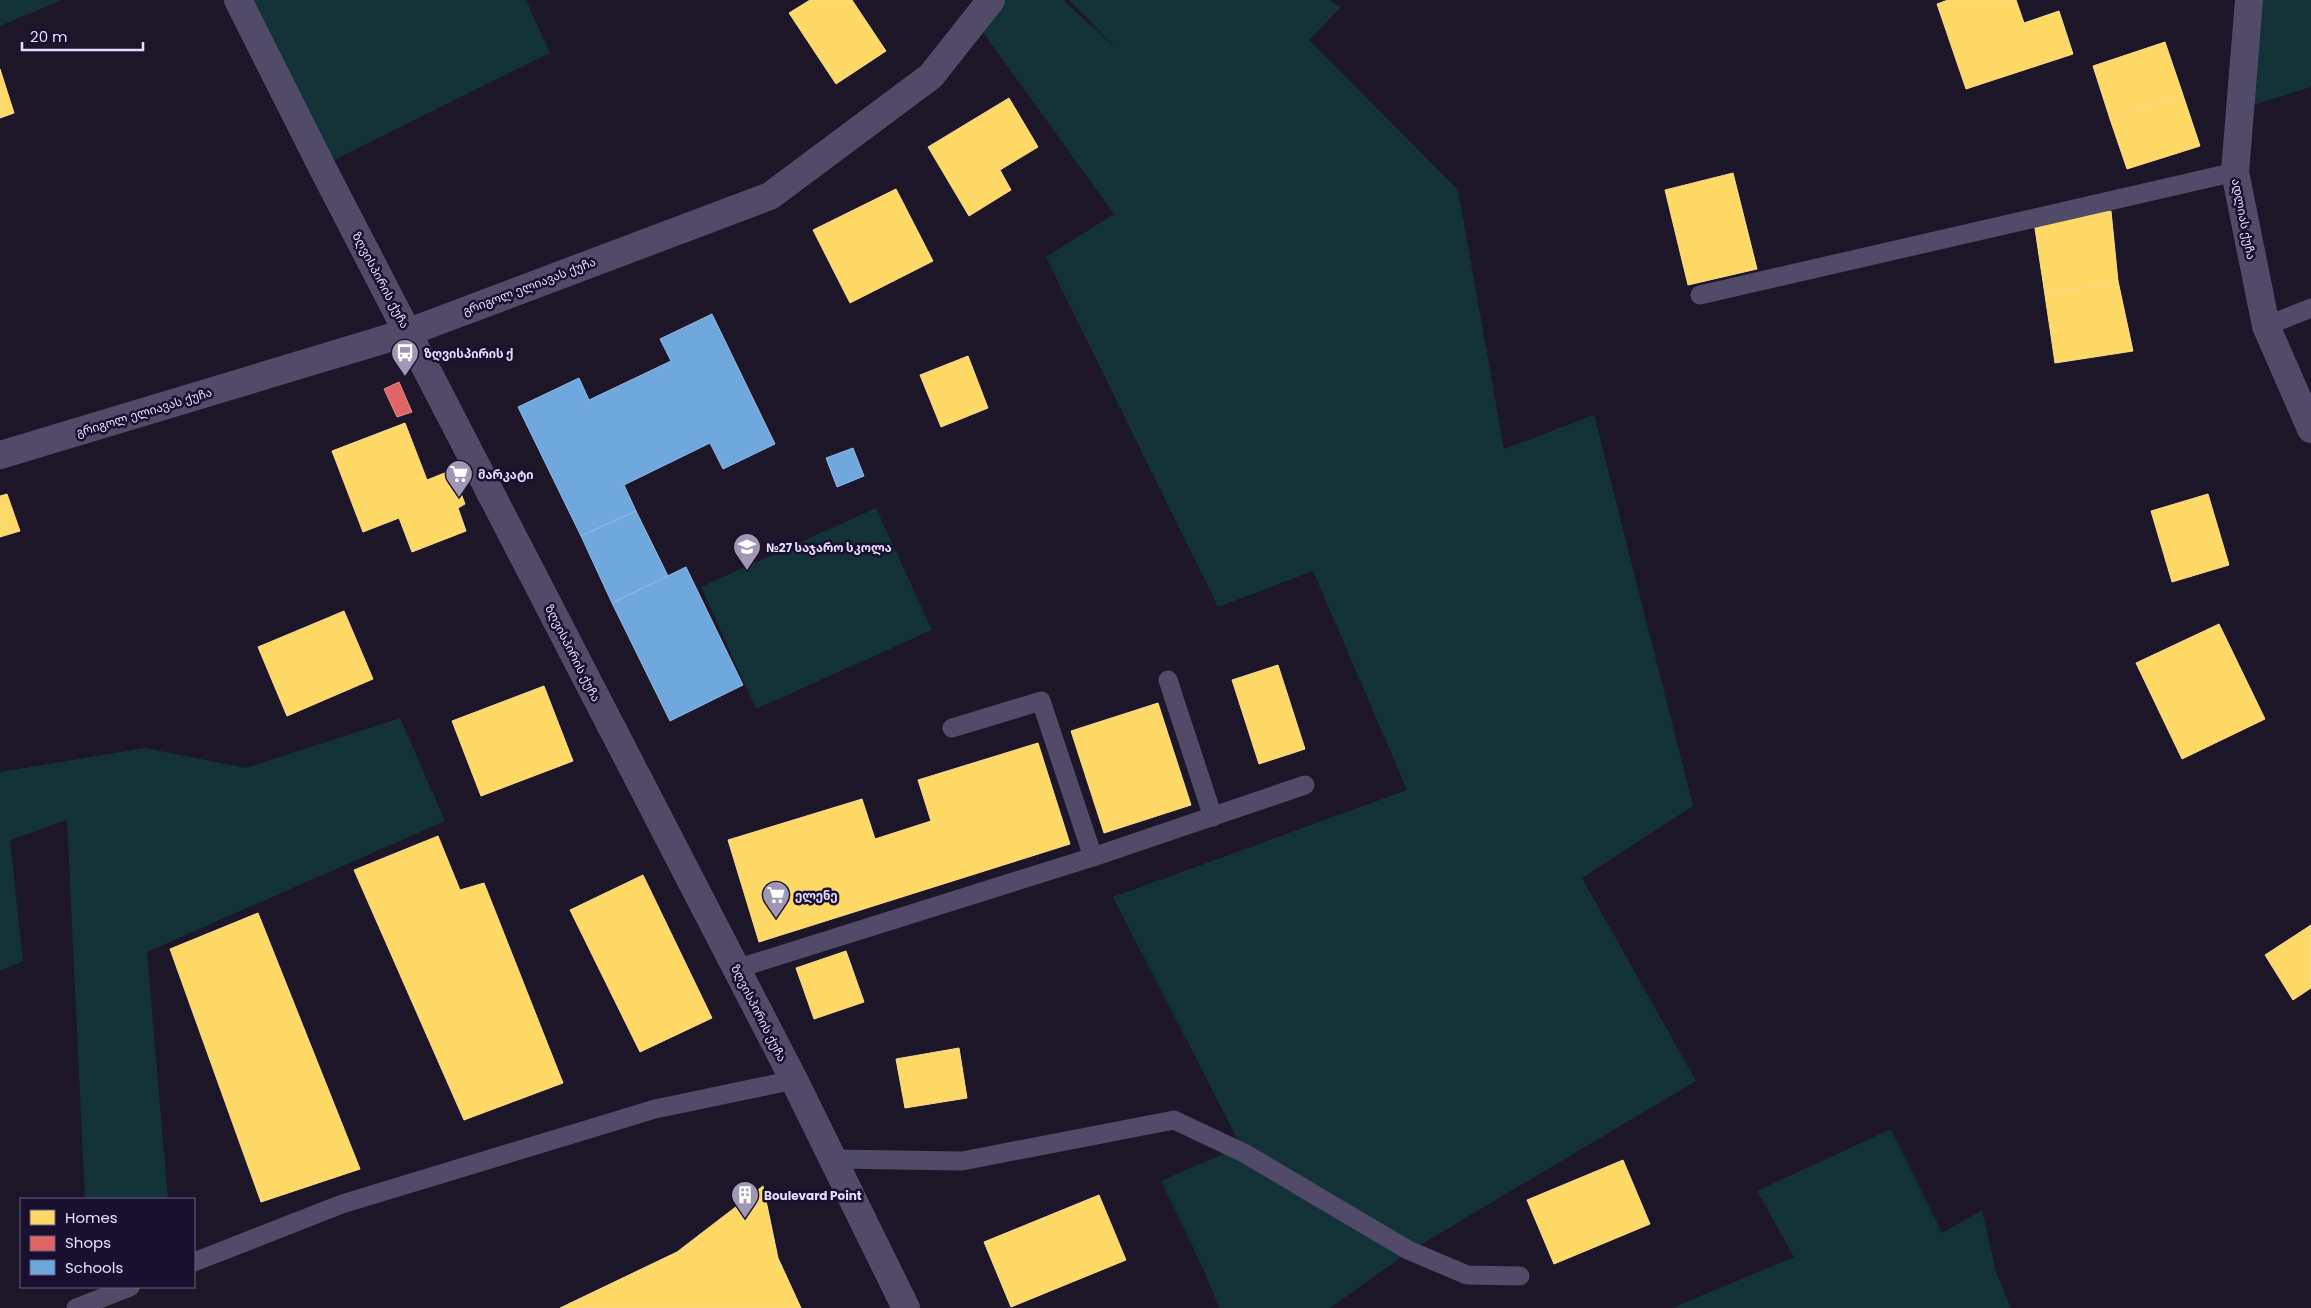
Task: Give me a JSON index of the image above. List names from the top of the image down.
{
  "streets": {
    "street": ["ადლიას ქუჩა", "ზღვისპირის ქუჩა", "გრიგოლ ელიავას ქუჩა"]
  },
  "crossings": [
    ["ზღვისპირის ქუჩა", "გრიგოლ ელიავას ქუჩა"]
  ],
  "places": {
    "bus stop": ["ზღვისპირის ქ"],
    "supermarket": ["მარკატი", "ელენე"],
    "school or university": ["№27 საჯარო სკოლა"],
    "building": ["Boulevard Point"]
  },
  "legend": ["Homes", "Shops", "Schools"],
  "scale_bar": "20 m"
}
